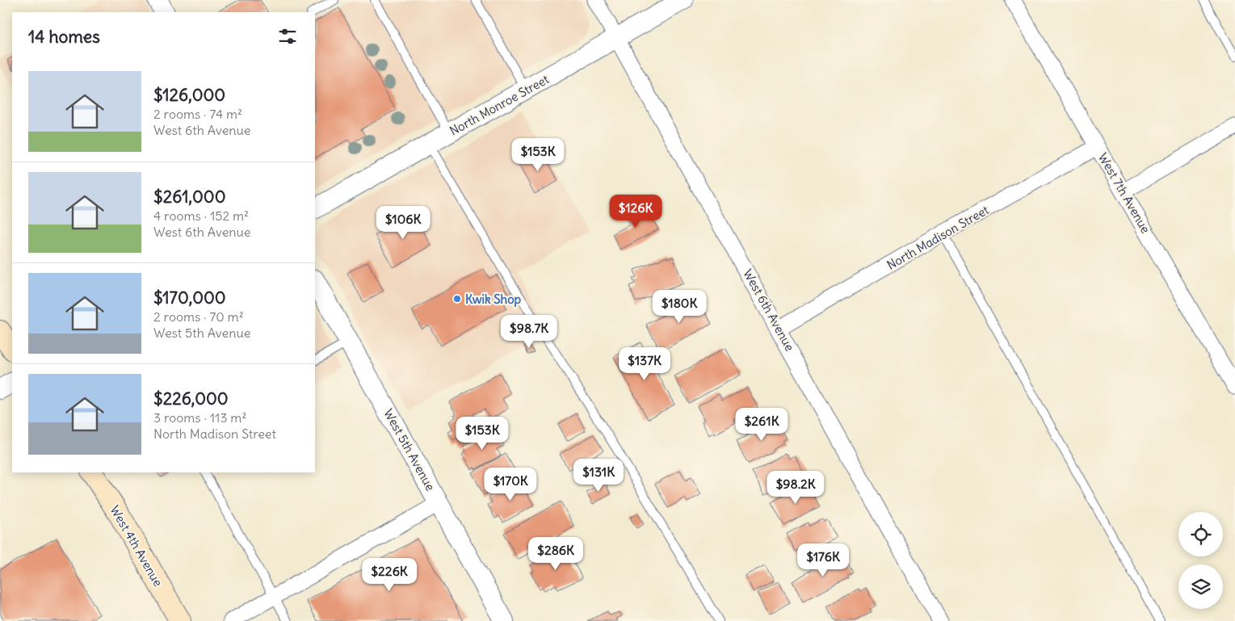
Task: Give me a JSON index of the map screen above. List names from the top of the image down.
{
  "streets": {
    "main road": ["West 4th Avenue"],
    "street": [
      "North Monroe Street",
      "West 7th Avenue",
      "North Madison Street",
      "West 6th Avenue",
      "West 5th Avenue"
    ]
  },
  "crossings": [
    ["North Monroe Street", "West 6th Avenue"],
    ["West 7th Avenue", "North Madison Street"],
    ["North Madison Street", "West 6th Avenue"]
  ],
  "places": ["Kwik Shop"],
  "page": {
    "heading": "14 homes",
    "list": [
      {
        "name": "$126,000",
        "note": "2 rooms · 74 m² · West 6th Avenue"
      },
      {
        "name": "$261,000",
        "note": "4 rooms · 152 m² · West 6th Avenue"
      },
      {
        "name": "$170,000",
        "note": "2 rooms · 70 m² · West 5th Avenue"
      },
      {
        "name": "$226,000",
        "note": "3 rooms · 113 m² · North Madison Street"
      }
    ],
    "price": [
      "$153K",
      "$126K",
      "$106K",
      "$180K",
      "$98.7K",
      "$137K",
      "$261K",
      "$153K",
      "$131K",
      "$170K",
      "$98.2K",
      "$286K",
      "$176K",
      "$226K"
    ]
  }
}
